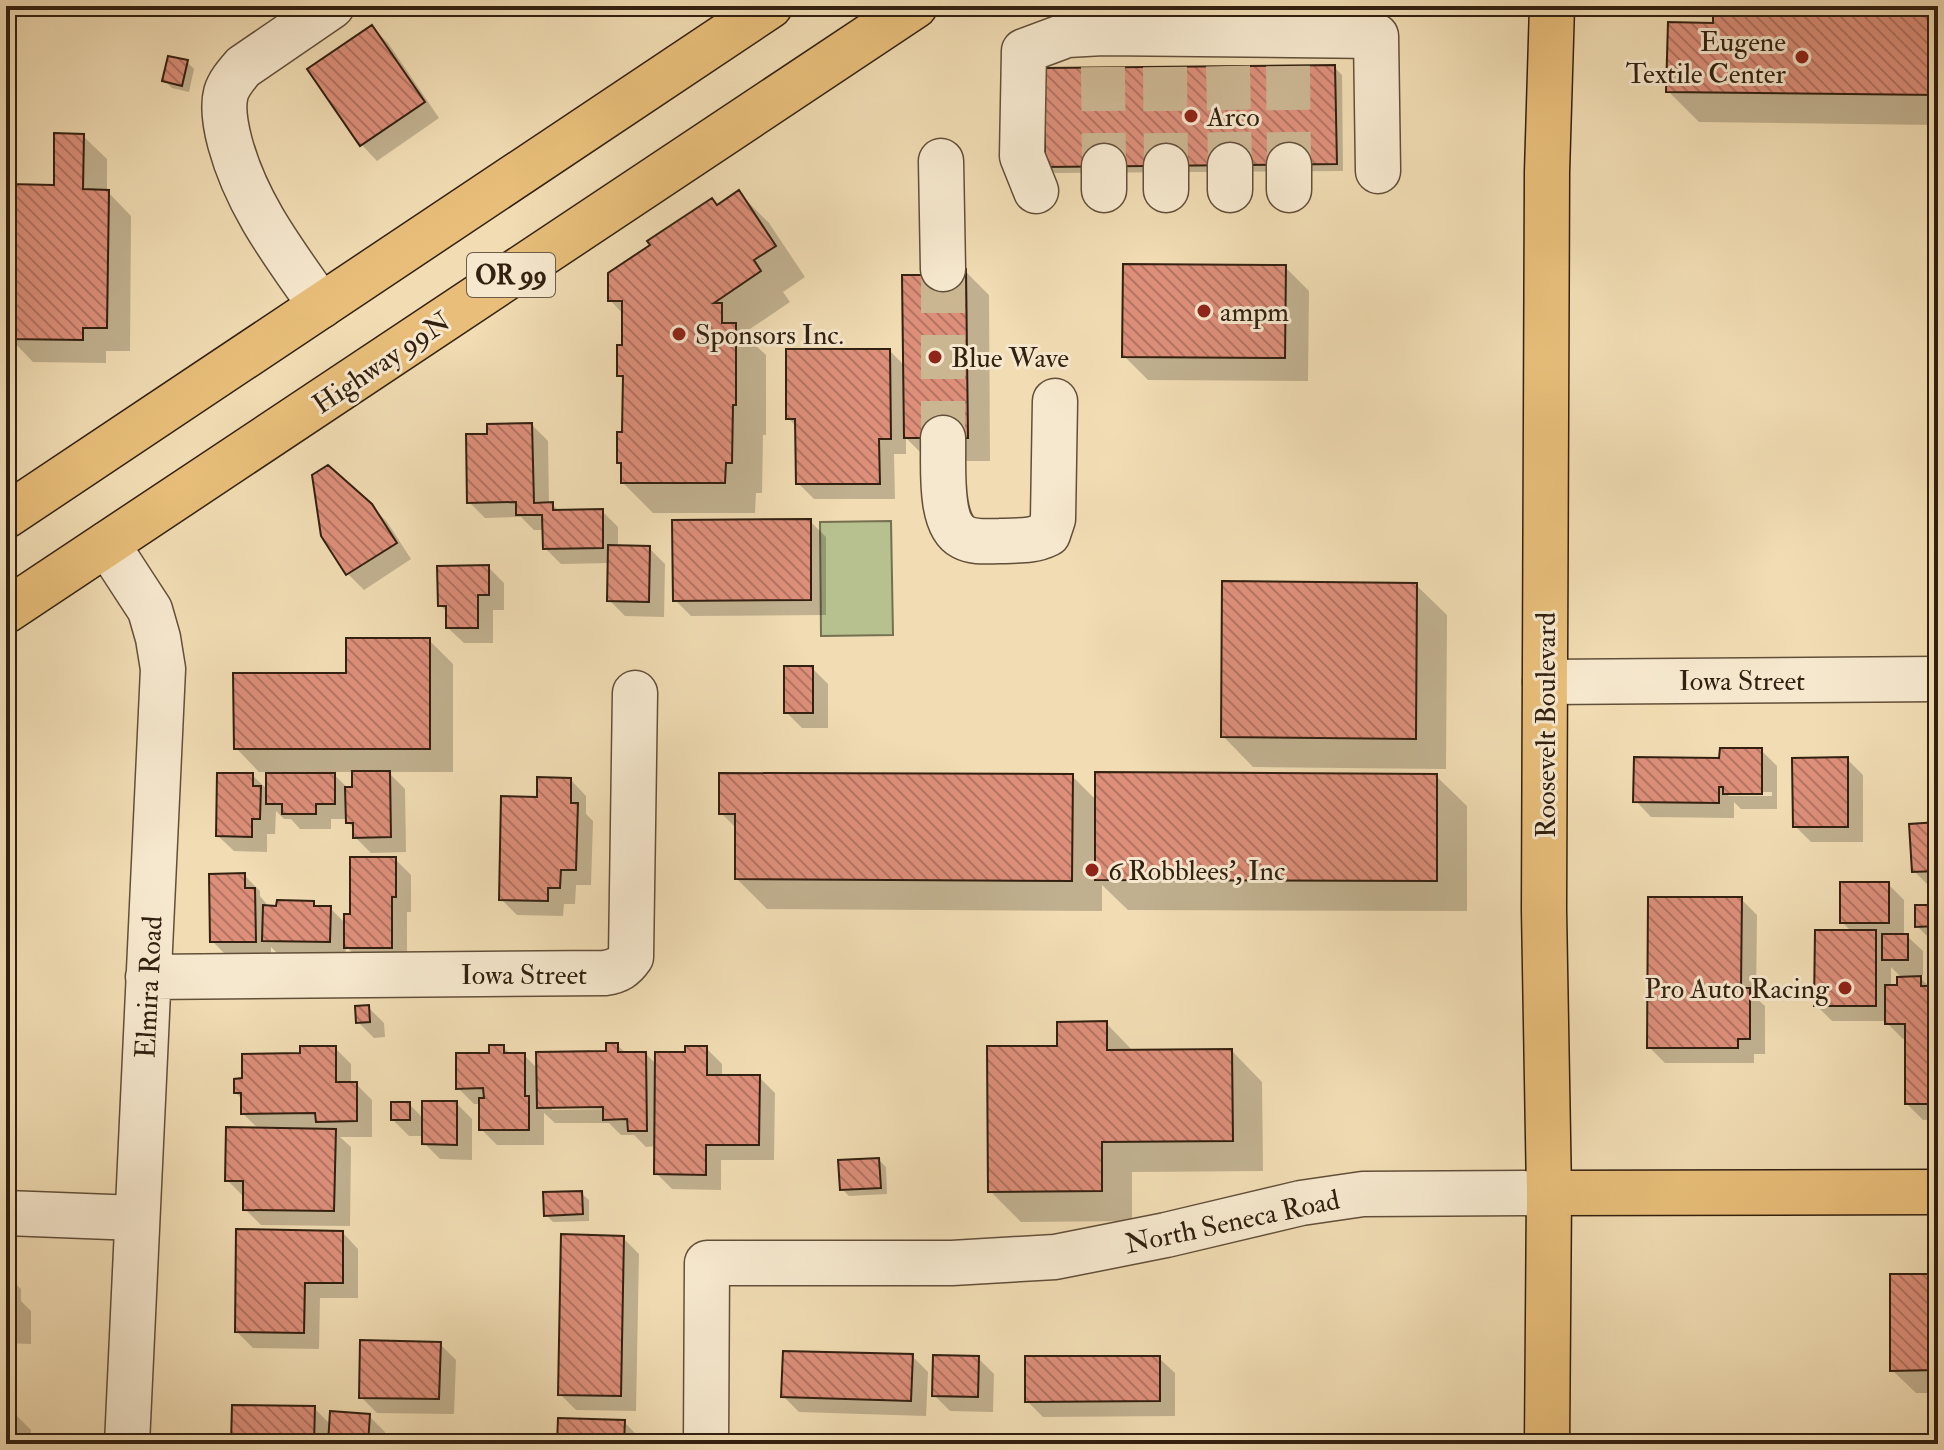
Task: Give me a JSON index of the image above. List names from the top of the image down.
{
  "streets": {
    "main road": [
      "OR 99",
      "Highway 99N",
      "Roosevelt Boulevard",
      "North Seneca Road"
    ],
    "street": ["Iowa Street", "Elmira Road"]
  },
  "crossings": [
    ["Highway 99N", "Elmira Road"],
    ["Iowa Street", "Roosevelt Boulevard"],
    ["Iowa Street", "Elmira Road"],
    ["Roosevelt Boulevard", "North Seneca Road"]
  ],
  "places": [
    "Eugene Textile Center",
    "Arco",
    "ampm",
    "Sponsors Inc.",
    "Blue Wave",
    "6 Robblees', Inc",
    "Pro Auto Racing"
  ]
}
